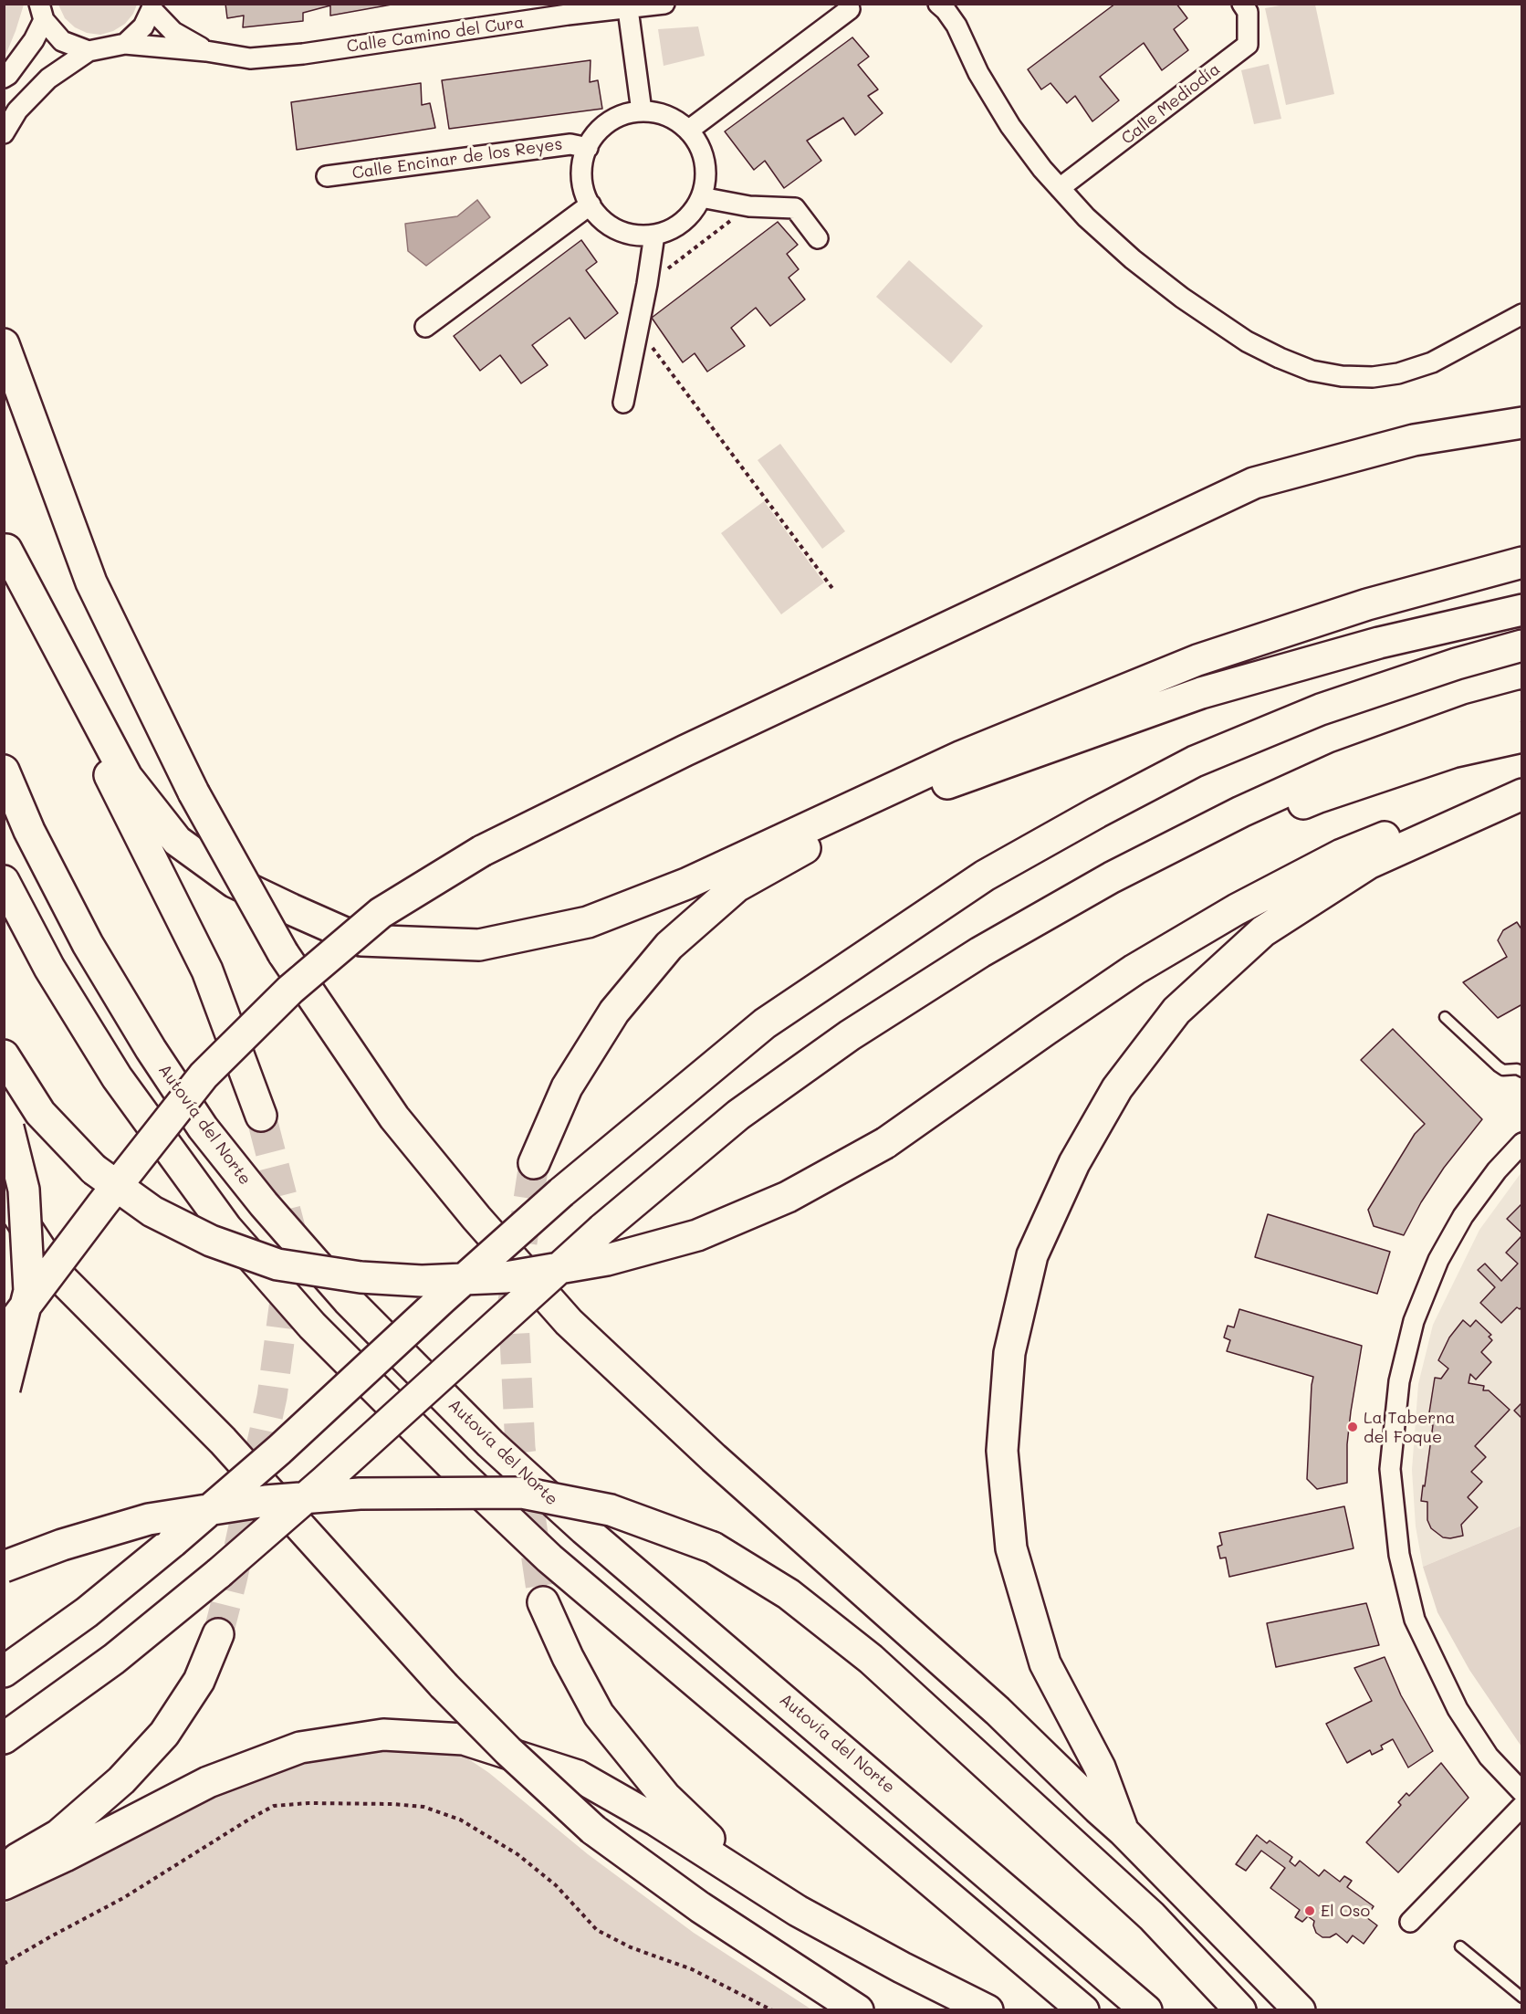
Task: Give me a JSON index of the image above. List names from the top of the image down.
{
  "streets": {
    "highway": ["Autovía del Norte"],
    "street": ["Calle Camino del Cura", "Calle Mediodía", "Calle Encinar de los Reyes"]
  },
  "places": ["La Taberna del Foque", "El Oso"]
}
